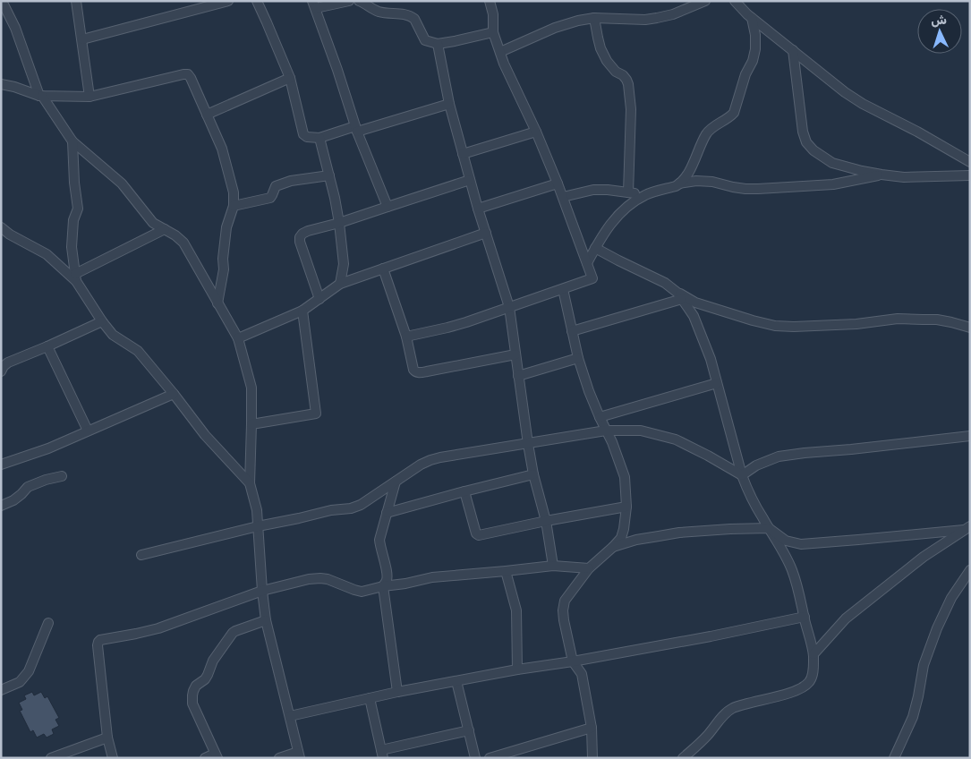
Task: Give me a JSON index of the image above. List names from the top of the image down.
{
  "north": "top"
}
